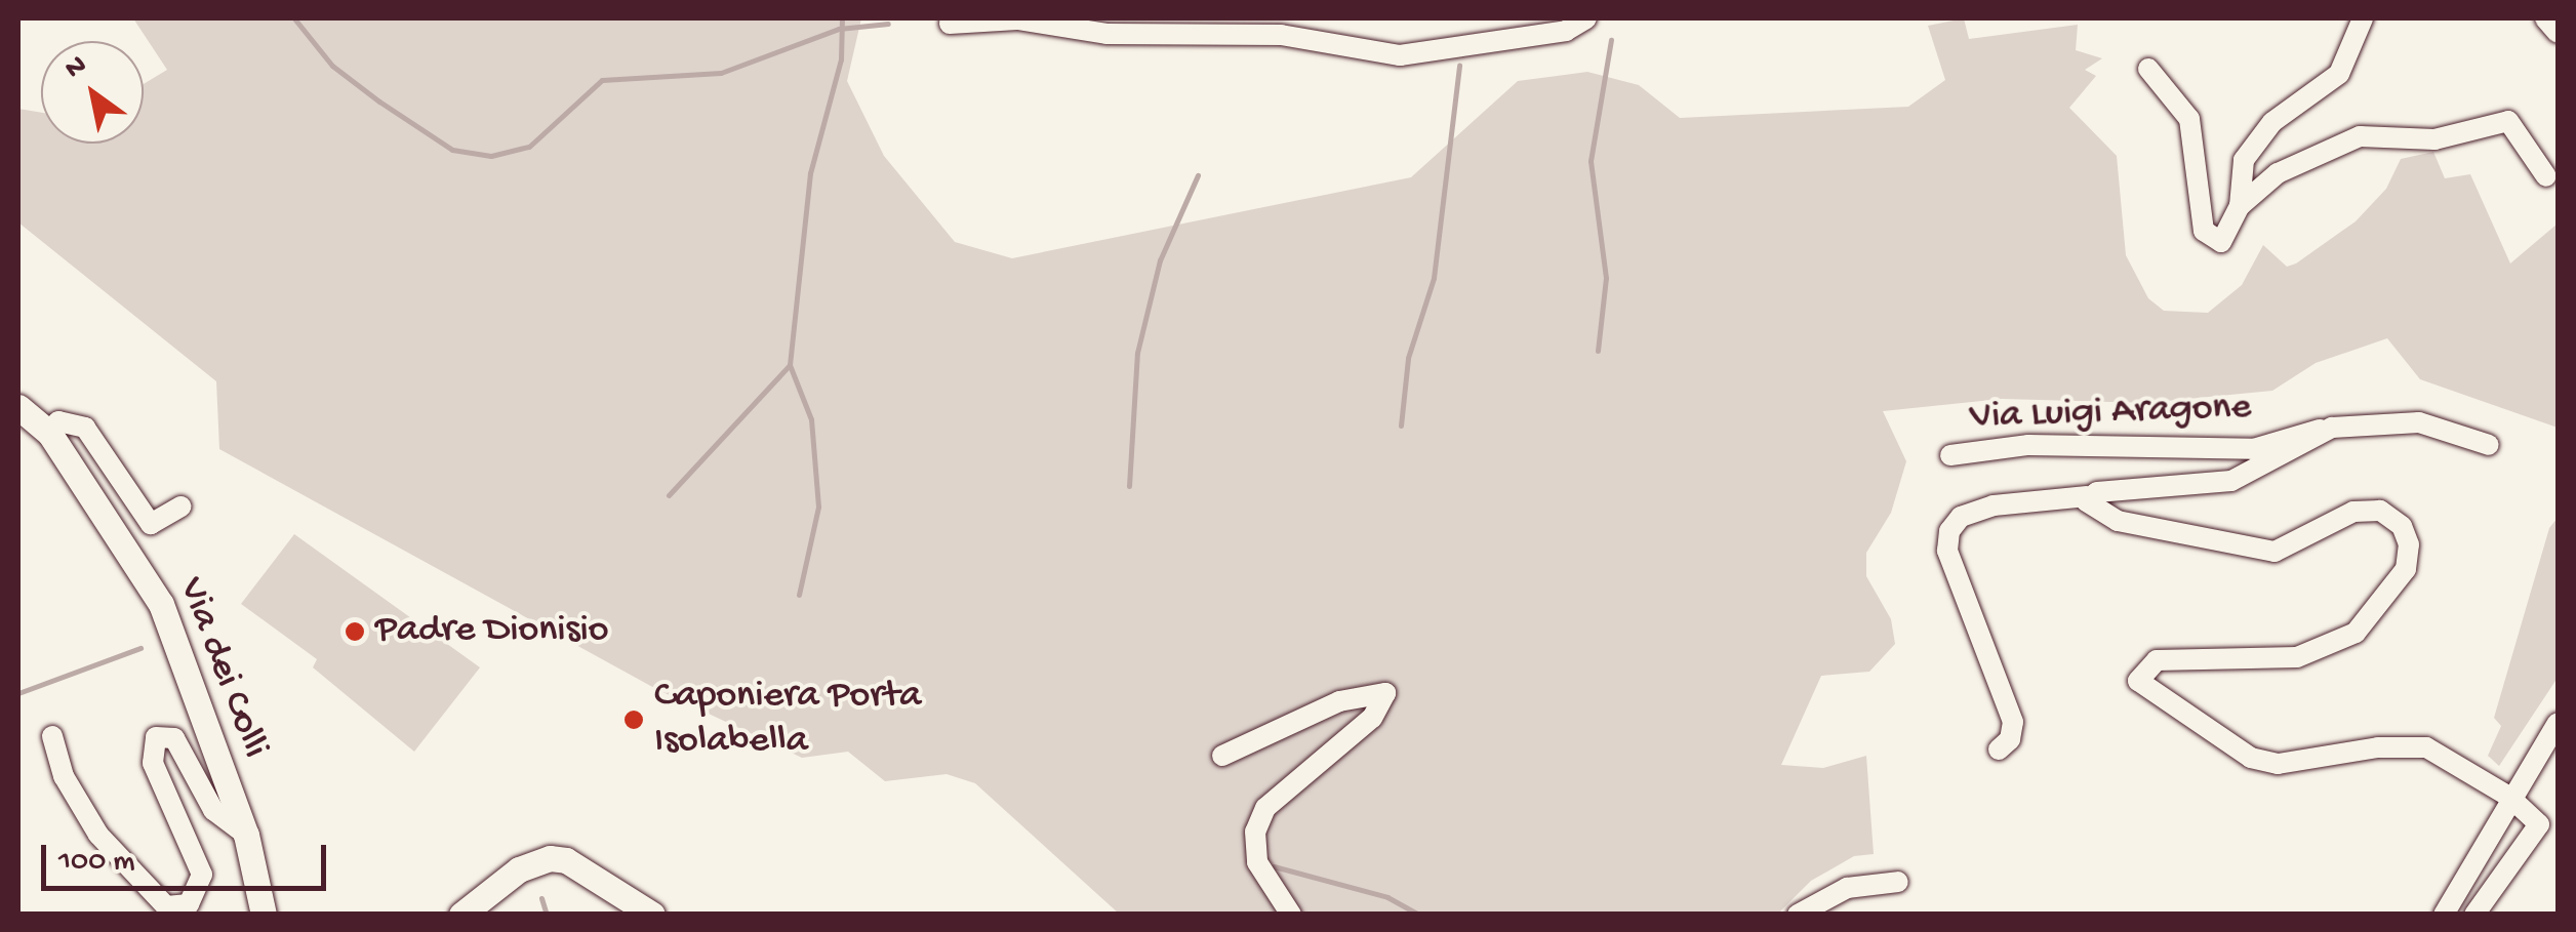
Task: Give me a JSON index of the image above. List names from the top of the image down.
{
  "streets": {
    "street": ["Via Luigi Aragone", "Via dei Colli"]
  },
  "places": ["Padre Dionisio", "Caponiera Porta Isolabella"],
  "scale_bar": "100 m",
  "north": "top left"
}
